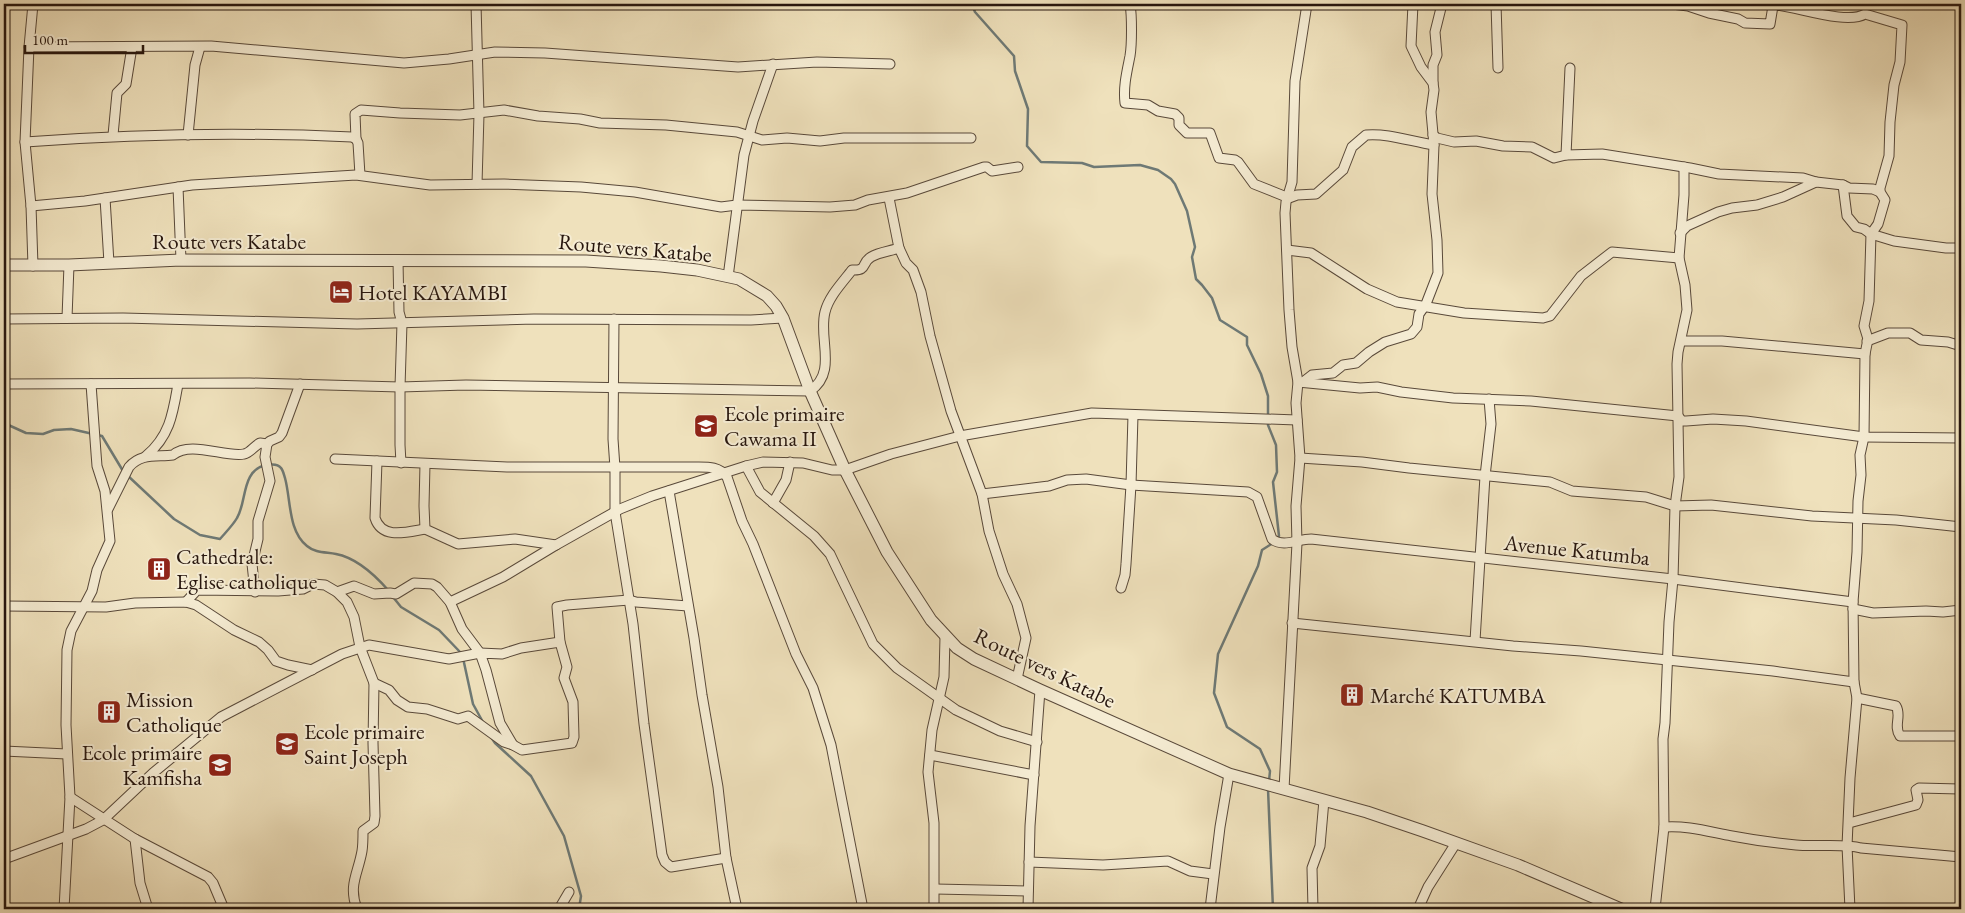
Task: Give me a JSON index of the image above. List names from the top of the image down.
{
  "streets": {
    "street": ["Route vers Katabe", "Avenue Katumba"]
  },
  "places": {
    "hotel": ["Hotel KAYAMBI"],
    "school or university": ["Ecole primaire Cawama II", "Ecole primaire Saint Joseph", "Ecole primaire Kamfisha"],
    "building": ["Cathedrale: Eglise catholique", "Marché KATUMBA", "Mission Catholique"]
  },
  "scale_bar": "100 m"
}
